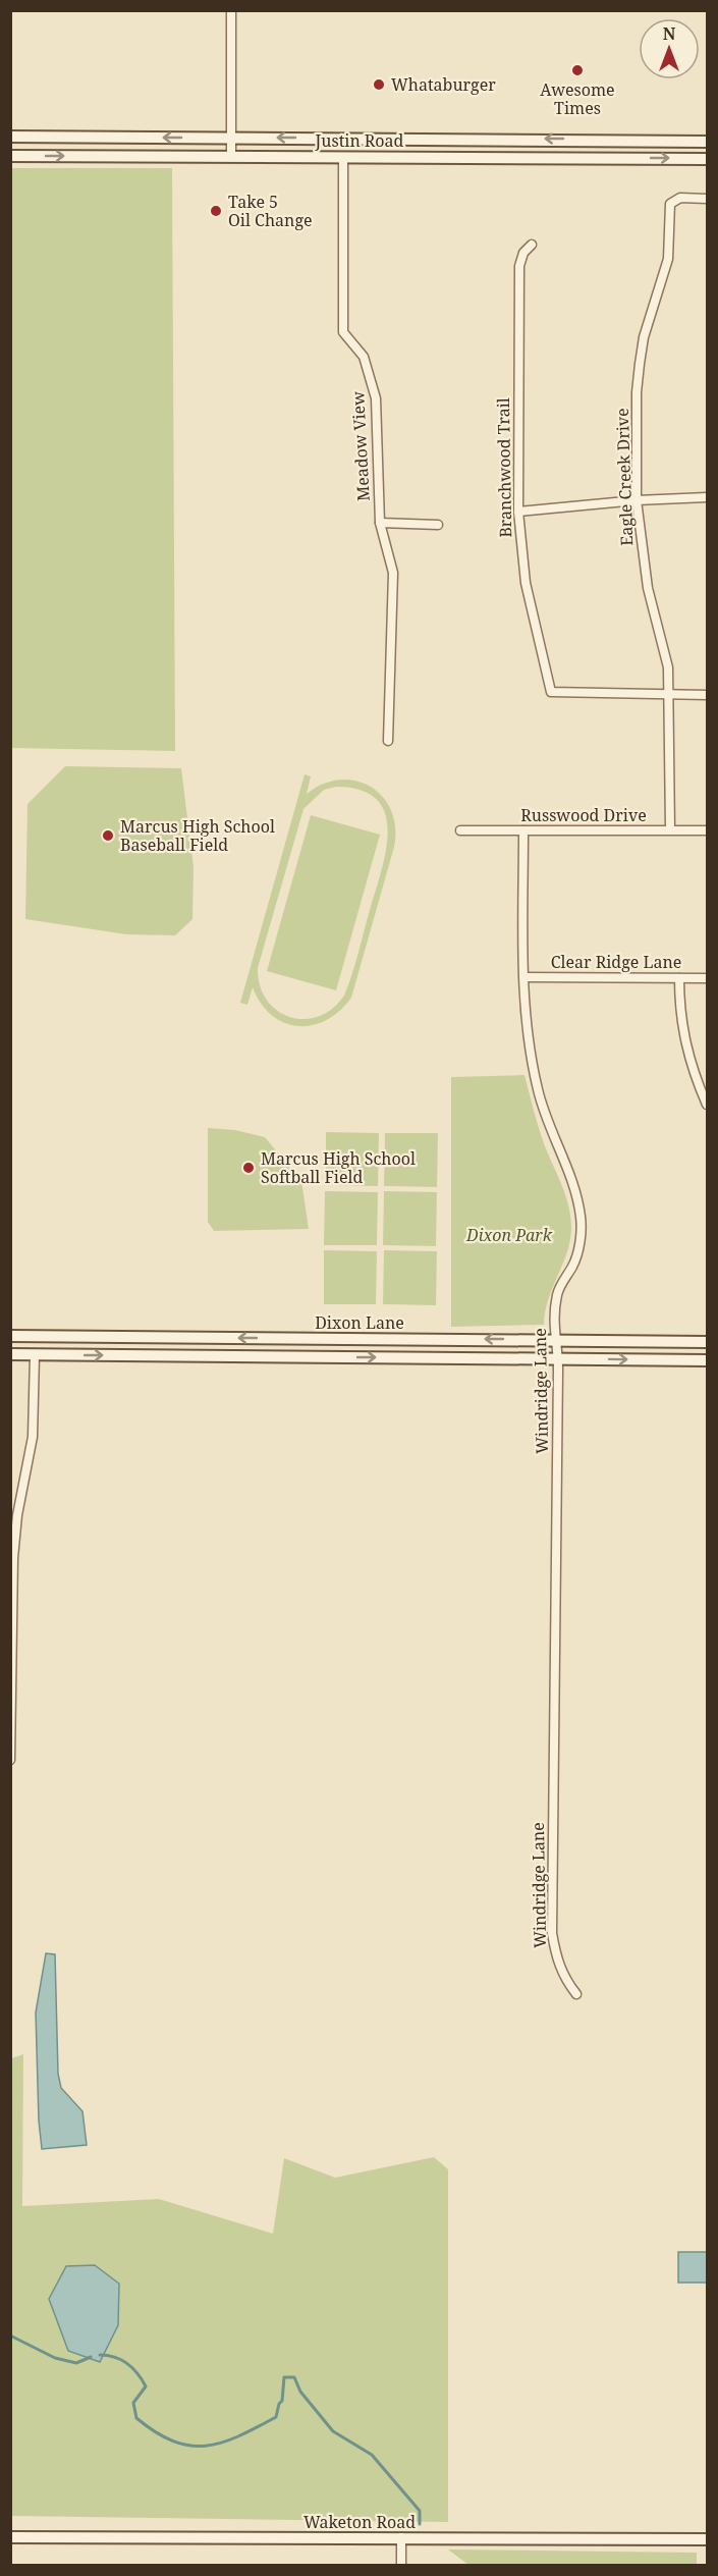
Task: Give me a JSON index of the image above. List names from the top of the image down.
{
  "streets": {
    "main road": ["Justin Road", "Dixon Lane", "Waketon Road"],
    "street": [
      "Meadow View",
      "Branchwood Trail",
      "Eagle Creek Drive",
      "Russwood Drive",
      "Clear Ridge Lane",
      "Windridge Lane"
    ]
  },
  "crossings": [
    ["Justin Road", "Meadow View"],
    ["Branchwood Trail", "Eagle Creek Drive"],
    ["Eagle Creek Drive", "Russwood Drive"],
    ["Russwood Drive", "Windridge Lane"],
    ["Clear Ridge Lane", "Windridge Lane"],
    ["Dixon Lane", "Windridge Lane"]
  ],
  "parks": ["Dixon Park"],
  "places": [
    "Awesome Times",
    "Whataburger",
    "Take 5 Oil Change",
    "Marcus High School Baseball Field",
    "Marcus High School Softball Field"
  ],
  "north": "top"
}
